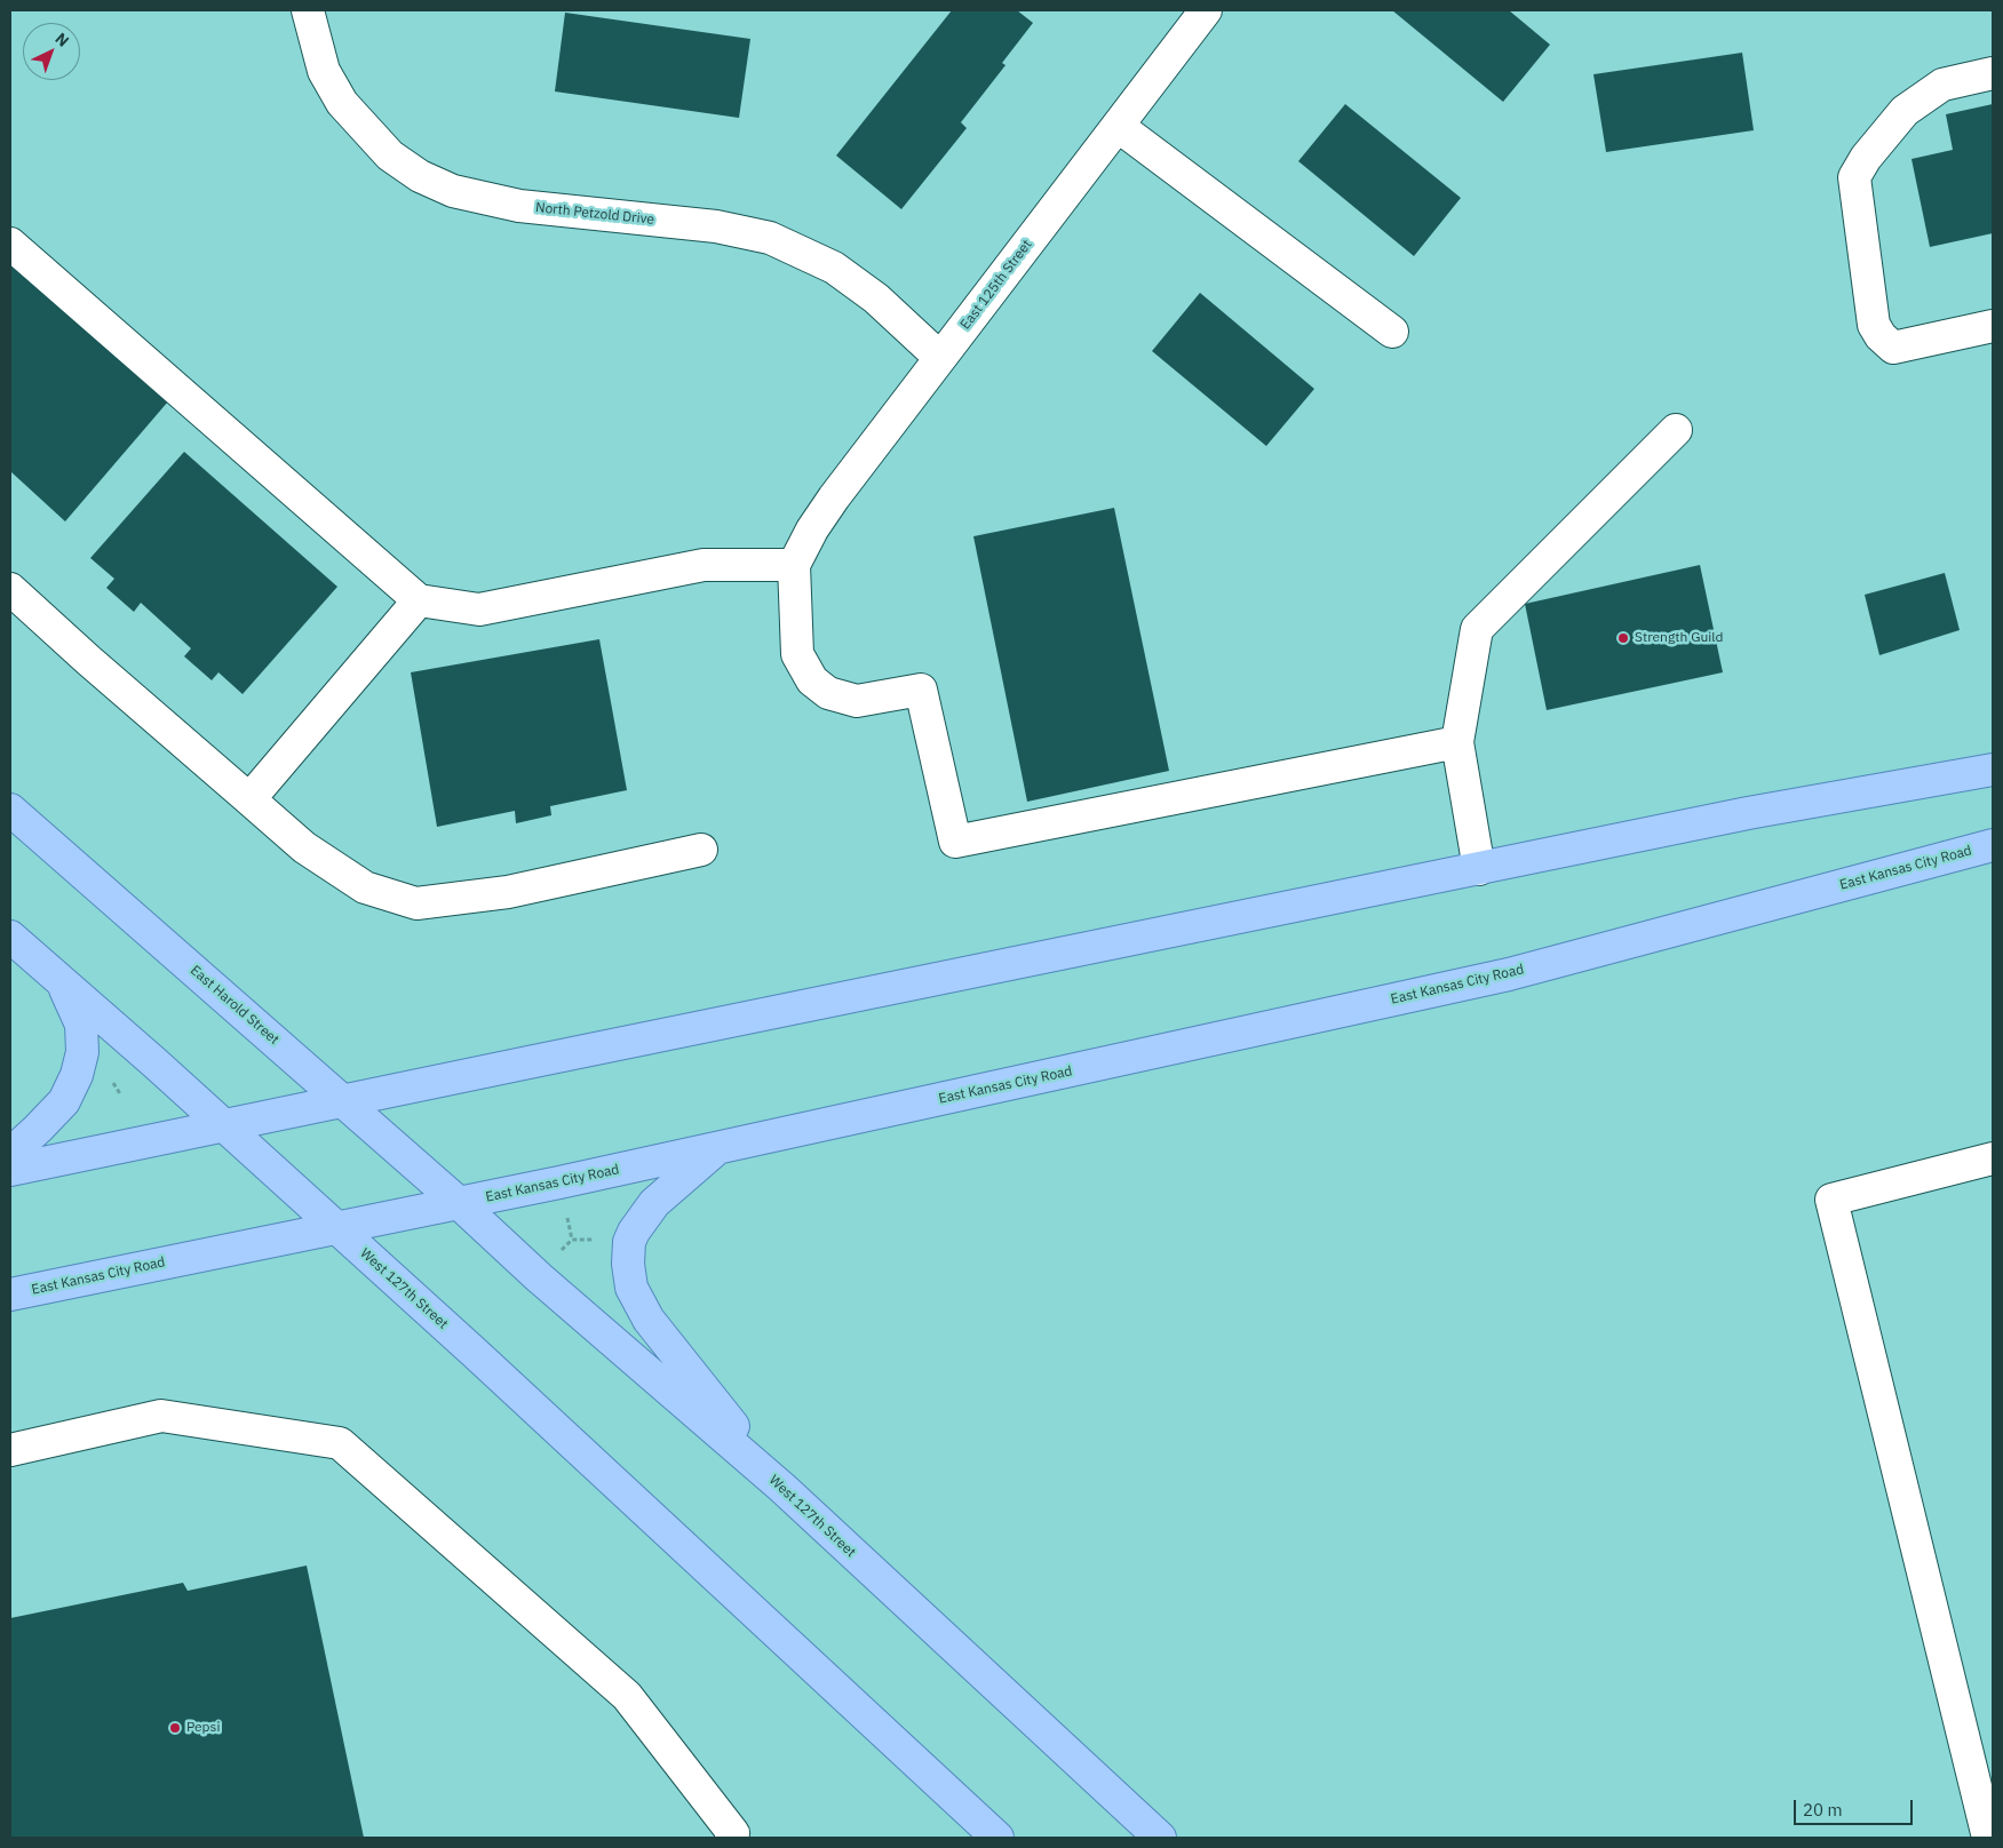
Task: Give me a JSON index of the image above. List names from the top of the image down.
{
  "streets": {
    "main road": ["East Kansas City Road", "East Harold Street", "West 127th Street"],
    "street": ["North Petzold Drive", "East 125th Street"]
  },
  "crossings": [
    ["North Petzold Drive", "East 125th Street"],
    ["East Kansas City Road", "East Harold Street"],
    ["East Kansas City Road", "West 127th Street"],
    ["East Harold Street", "West 127th Street"]
  ],
  "places": ["Strength Guild", "Pepsi"],
  "scale_bar": "20 m",
  "north": "top right"
}
